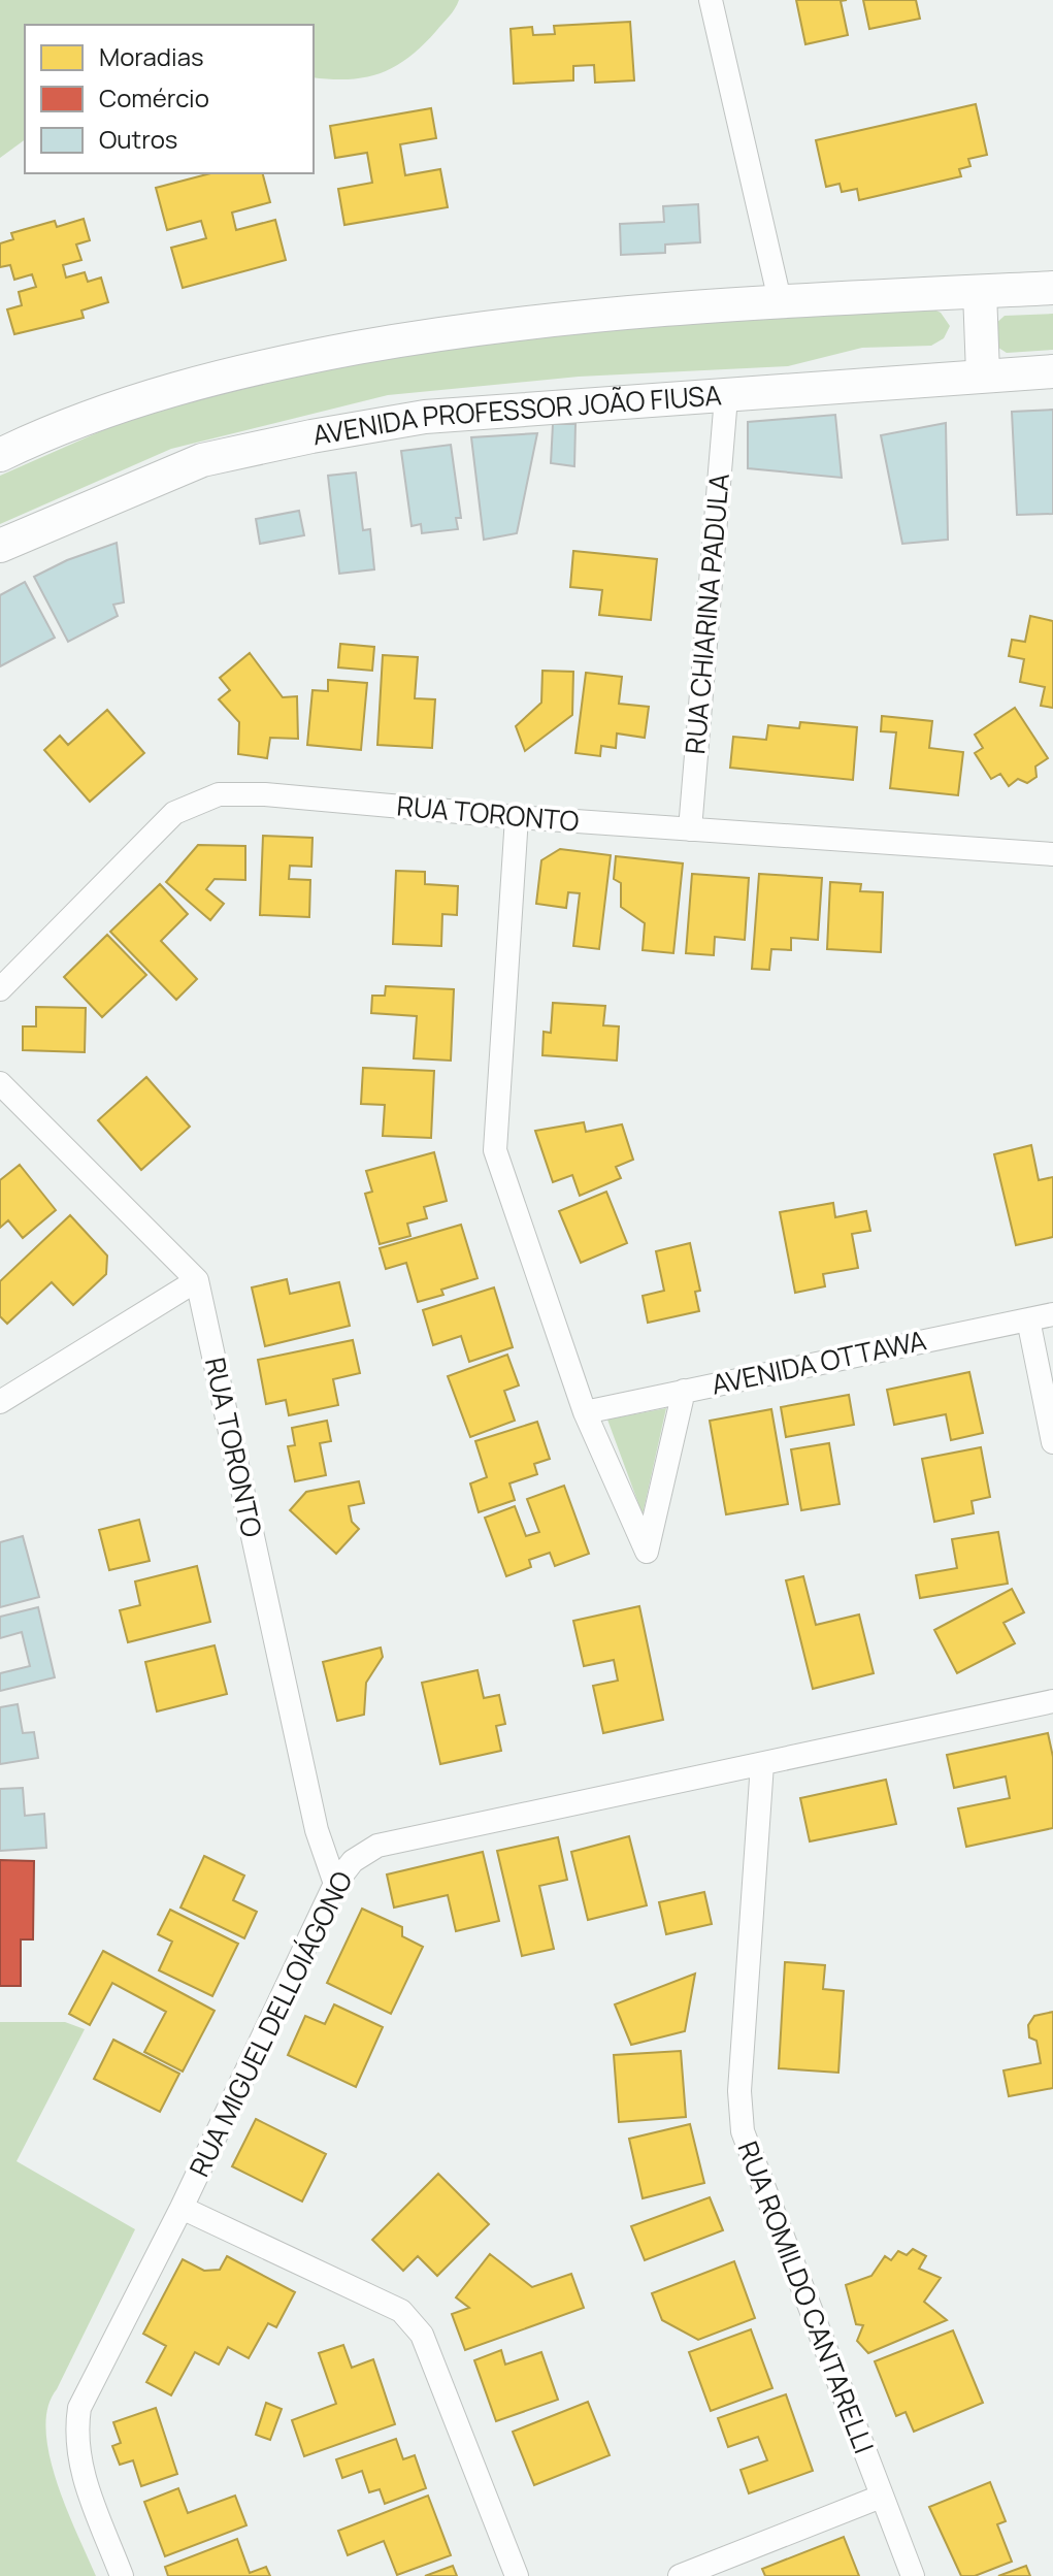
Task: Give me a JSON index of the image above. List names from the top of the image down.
{
  "streets": {
    "main road": ["AVENIDA PROFESSOR JOÃO FIUSA"],
    "street": [
      "RUA CHIARINA PADULA",
      "RUA TORONTO",
      "AVENIDA OTTAWA",
      "RUA MIGUEL DELLOIÁGONO",
      "RUA ROMILDO CANTARELLI"
    ]
  },
  "crossings": [
    ["AVENIDA PROFESSOR JOÃO FIUSA", "RUA CHIARINA PADULA"],
    ["RUA CHIARINA PADULA", "RUA TORONTO"],
    ["RUA TORONTO", "RUA MIGUEL DELLOIÁGONO"],
    ["RUA MIGUEL DELLOIÁGONO", "RUA ROMILDO CANTARELLI"]
  ],
  "legend": ["Moradias", "Comércio", "Outros"]
}
